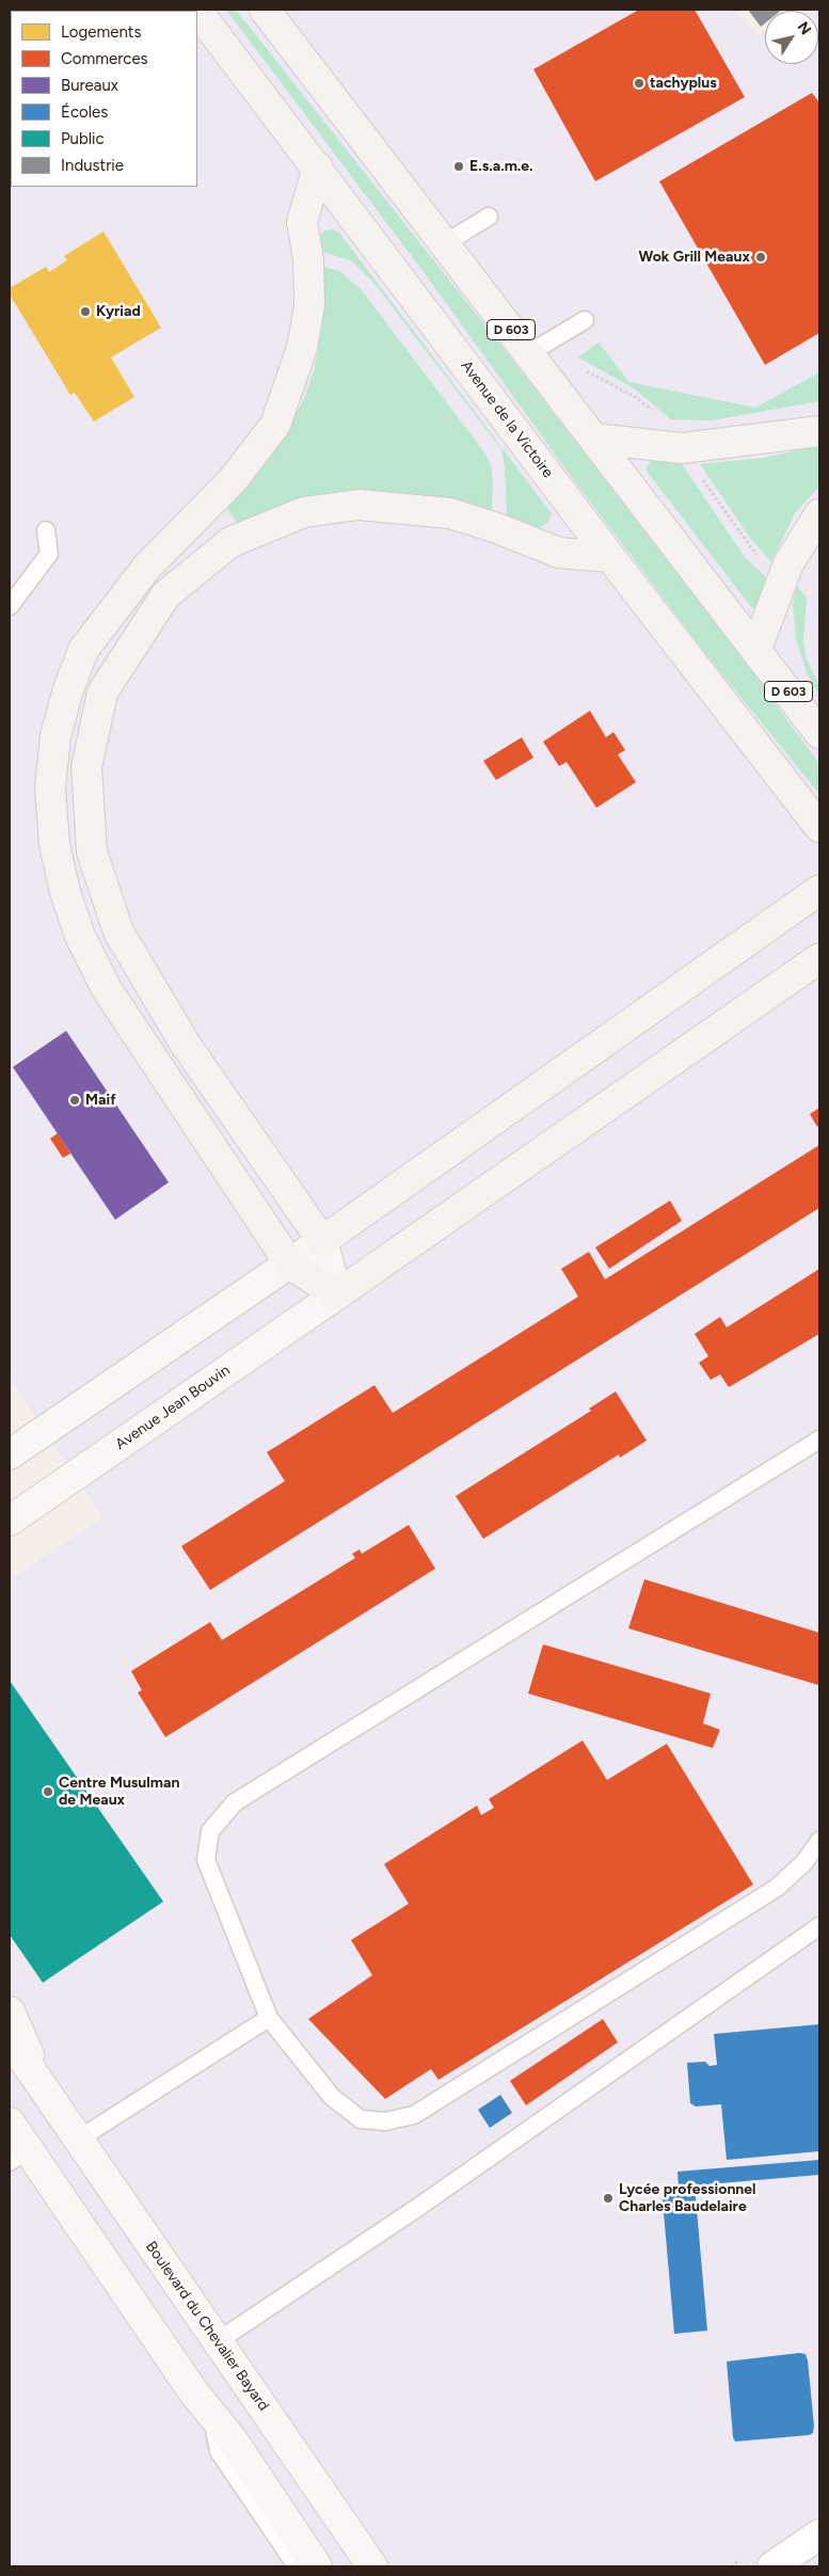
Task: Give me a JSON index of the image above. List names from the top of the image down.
{
  "streets": {
    "main road": ["D 603", "Avenue de la Victoire"],
    "street": ["Avenue Jean Bouvin", "Boulevard du Chevalier Bayard"]
  },
  "places": [
    "tachyplus",
    "E.s.a.m.e.",
    "Wok Grill Meaux",
    "Kyriad",
    "Maif",
    "Centre Musulman de Meaux",
    "Lycée professionnel Charles Baudelaire"
  ],
  "legend": [
    "Logements",
    "Commerces",
    "Bureaux",
    "Écoles",
    "Public",
    "Industrie"
  ],
  "north": "top right"
}
